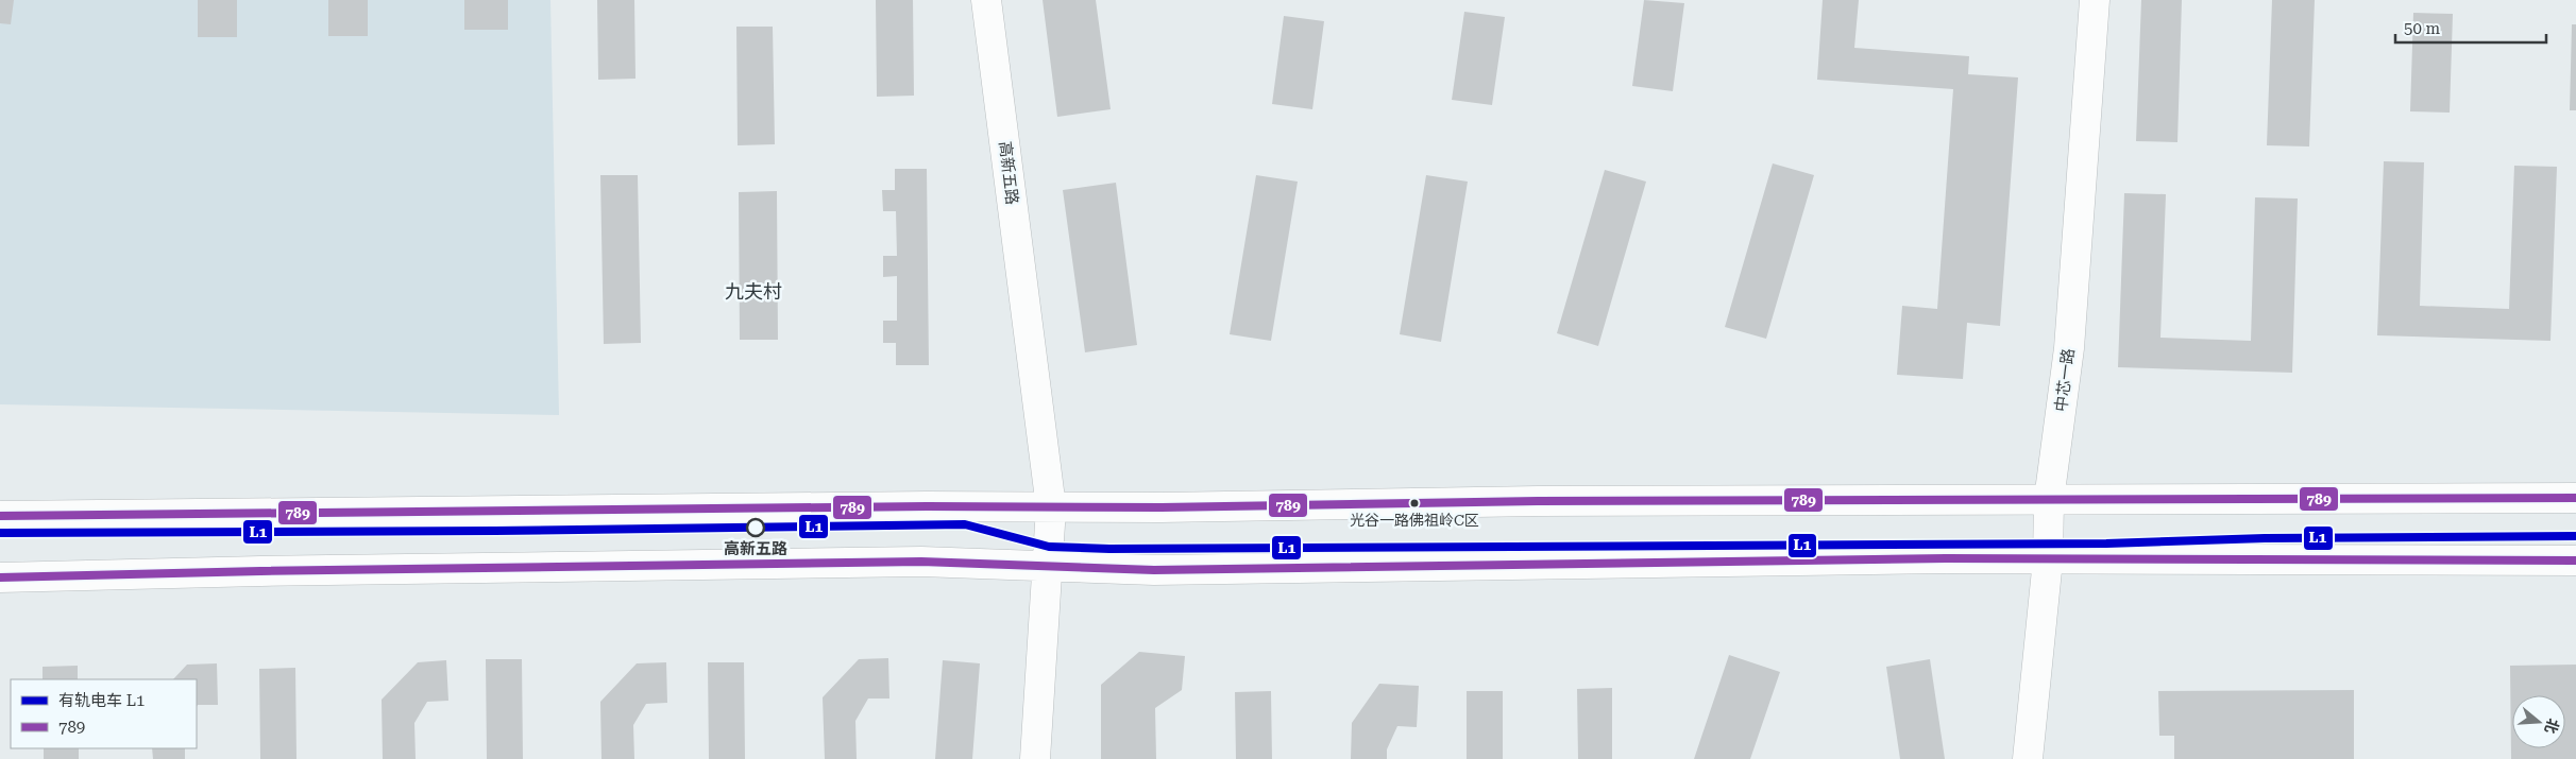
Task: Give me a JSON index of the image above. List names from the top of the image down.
{
  "streets": {
    "main road": ["高新五路", "中芯一路"]
  },
  "districts": ["九夫村"],
  "places": ["光谷一路佛祖岭C区", "高新五路"],
  "lines": ["transit line 789", "tram line L1"],
  "legend": ["有轨电车 L1", "789"],
  "scale_bar": "50 m",
  "north": "right"
}
